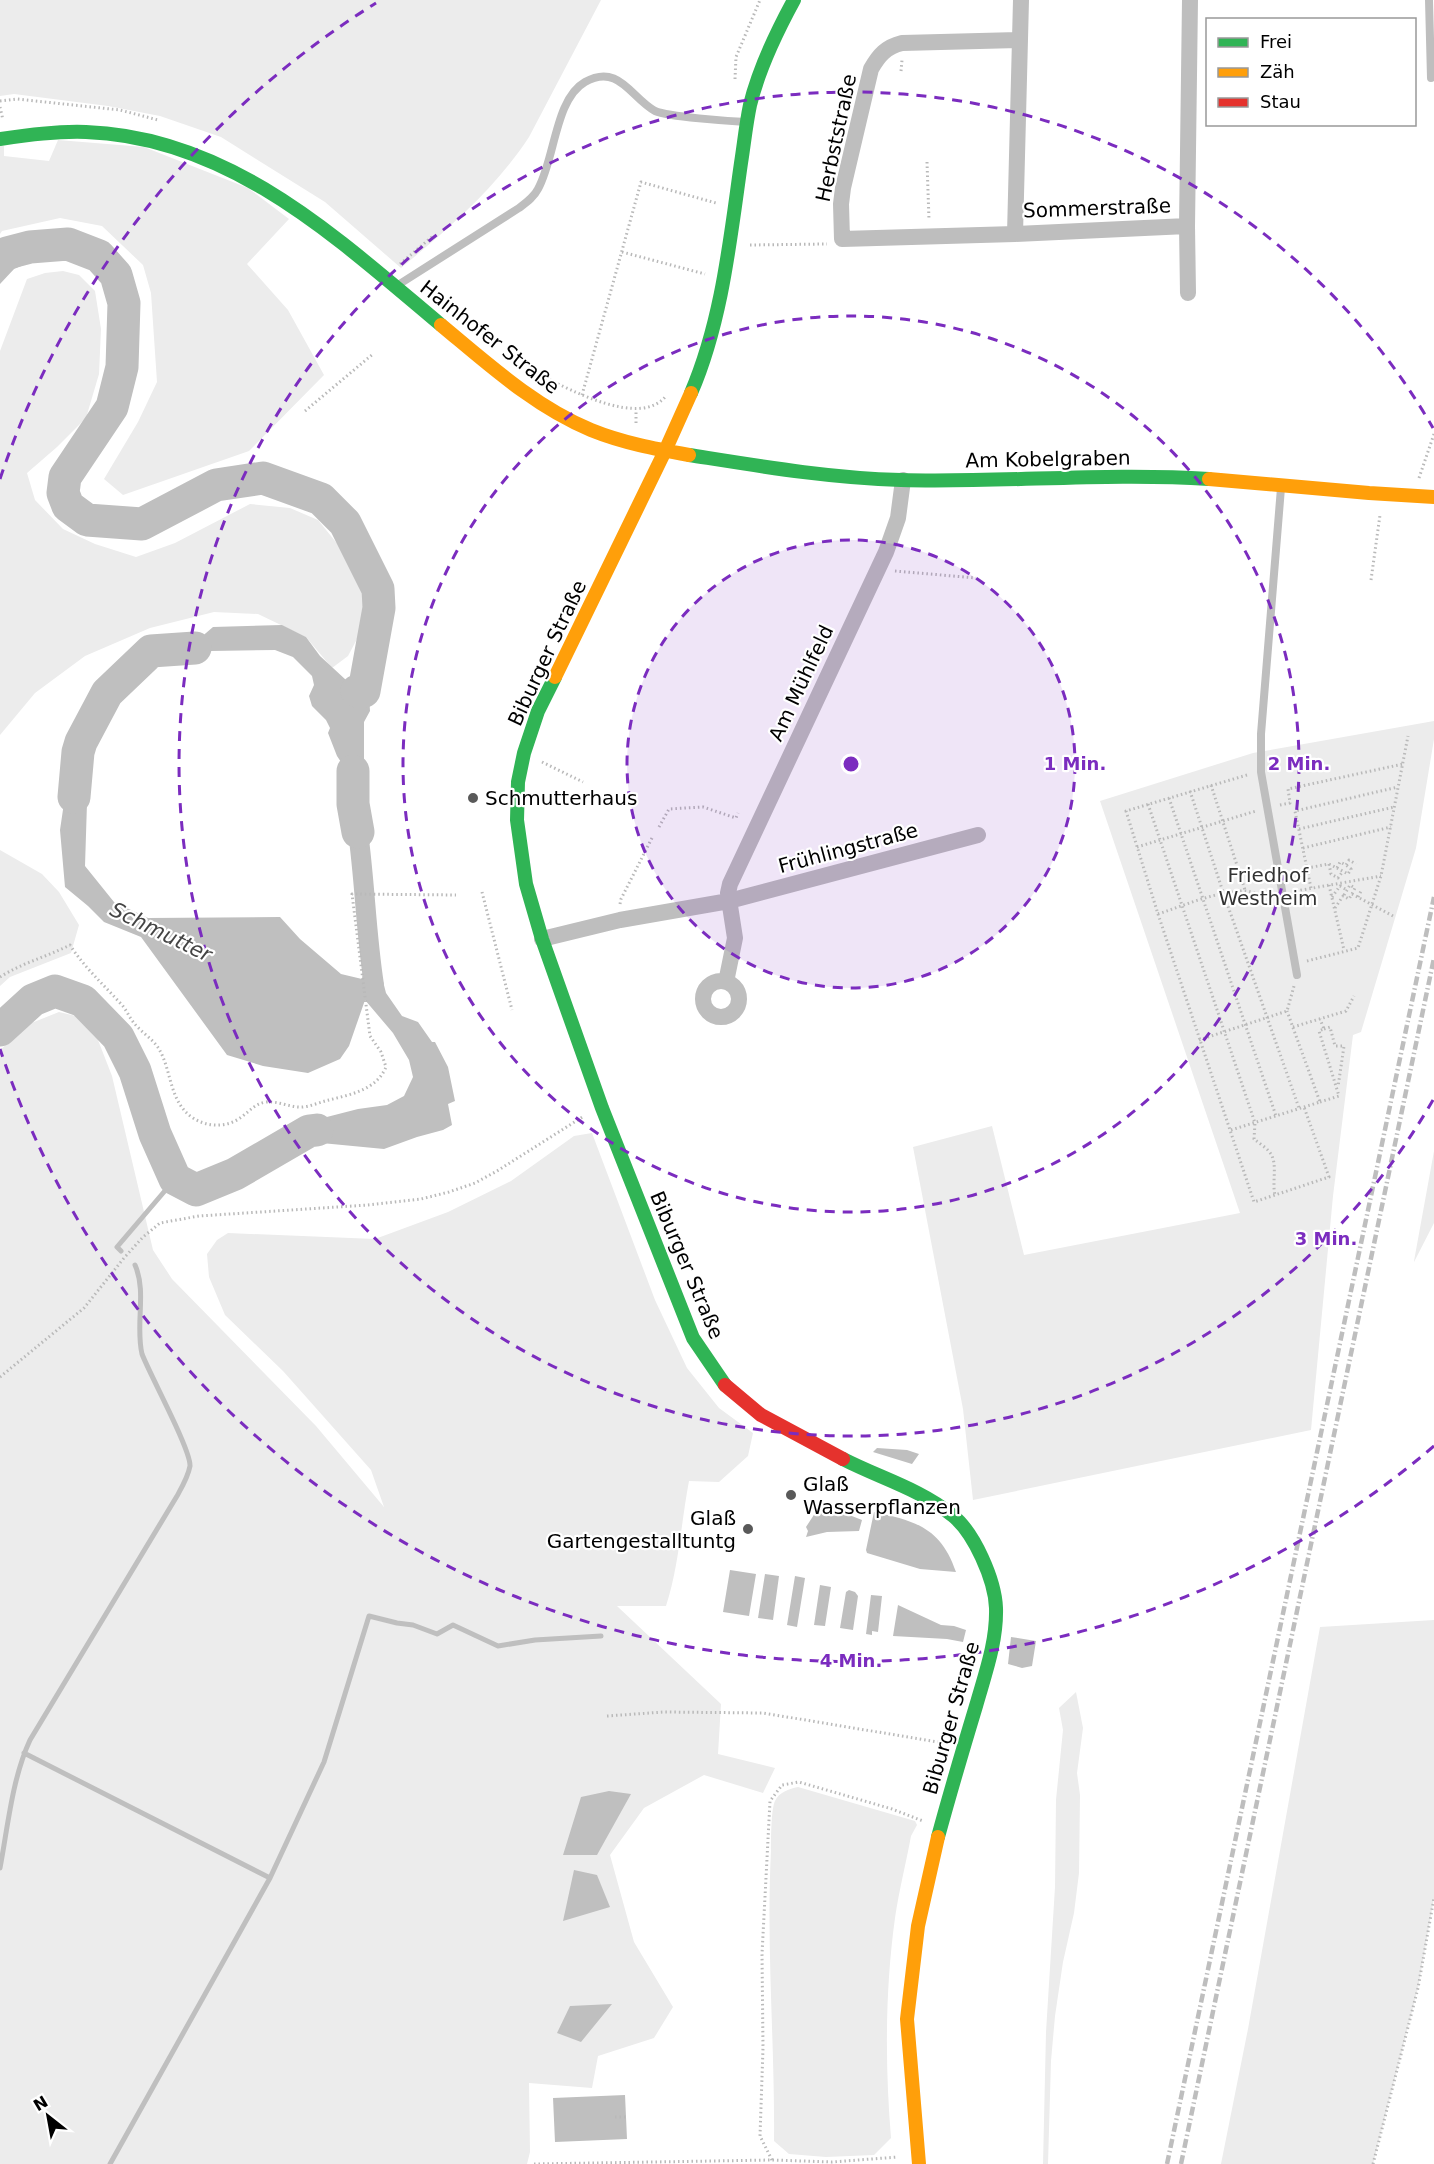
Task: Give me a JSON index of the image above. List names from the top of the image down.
{
  "streets": {
    "street": [
      "Herbststraße",
      "Sommerstraße",
      "Hainhofer Straße",
      "Am Kobelgraben",
      "Biburger Straße",
      "Am Mühlfeld",
      "Frühlingstraße"
    ]
  },
  "crossings": [
    ["Herbststraße", "Sommerstraße"],
    ["Hainhofer Straße", "Am Kobelgraben"],
    ["Hainhofer Straße", "Biburger Straße"],
    ["Am Kobelgraben", "Biburger Straße"],
    ["Am Kobelgraben", "Am Mühlfeld"],
    ["Biburger Straße", "Frühlingstraße"],
    ["Am Mühlfeld", "Frühlingstraße"]
  ],
  "water": ["Schmutter"],
  "parks": ["Friedhof Westheim"],
  "places": ["Schmutterhaus", "Glaß Wasserpflanzen", "Glaß Gartengestalltuntg"],
  "legend": ["Frei", "Zäh", "Stau"],
  "north": "top left",
  "rings": [
    "1 Min.",
    "2 Min.",
    "3 Min.",
    "4 Min."
  ]
}
